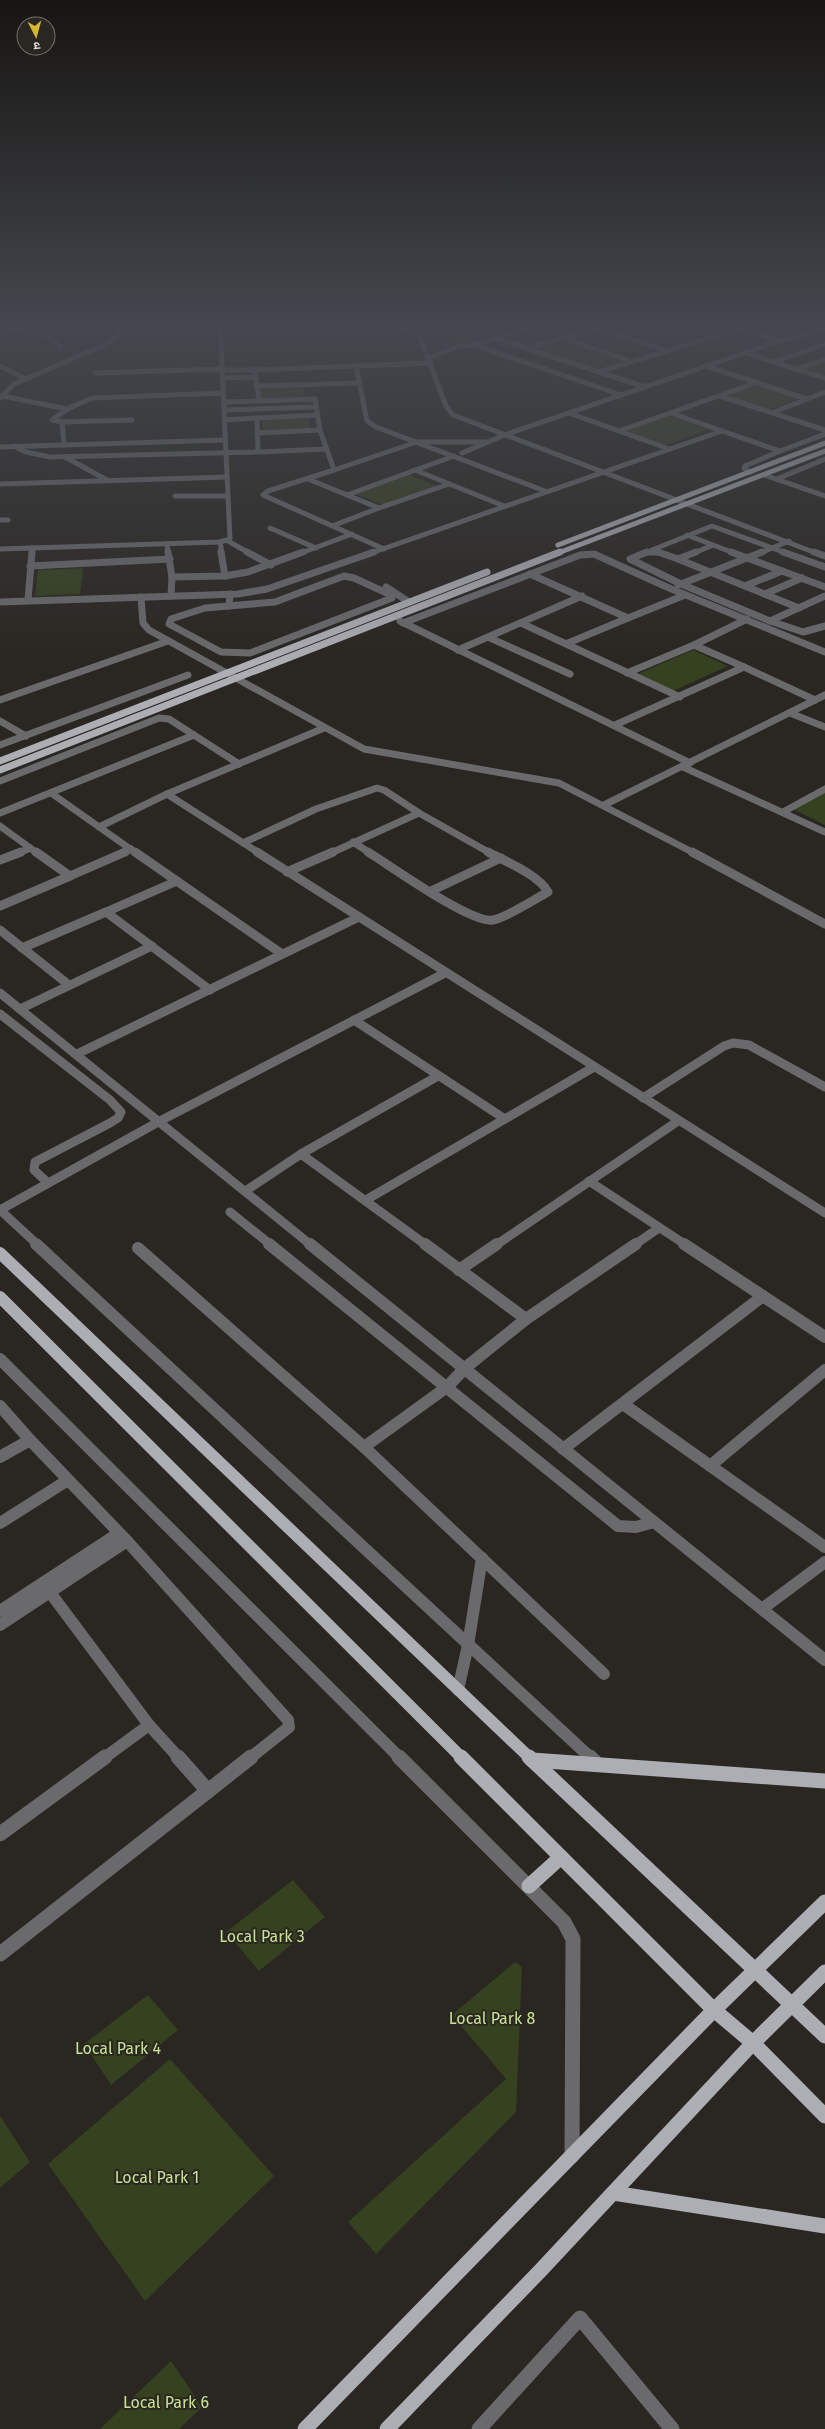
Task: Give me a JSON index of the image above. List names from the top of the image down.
{
  "parks": [
    "Local Park 3",
    "Local Park 8",
    "Local Park 4",
    "Local Park 1",
    "Local Park 6"
  ],
  "north": "bottom"
}
